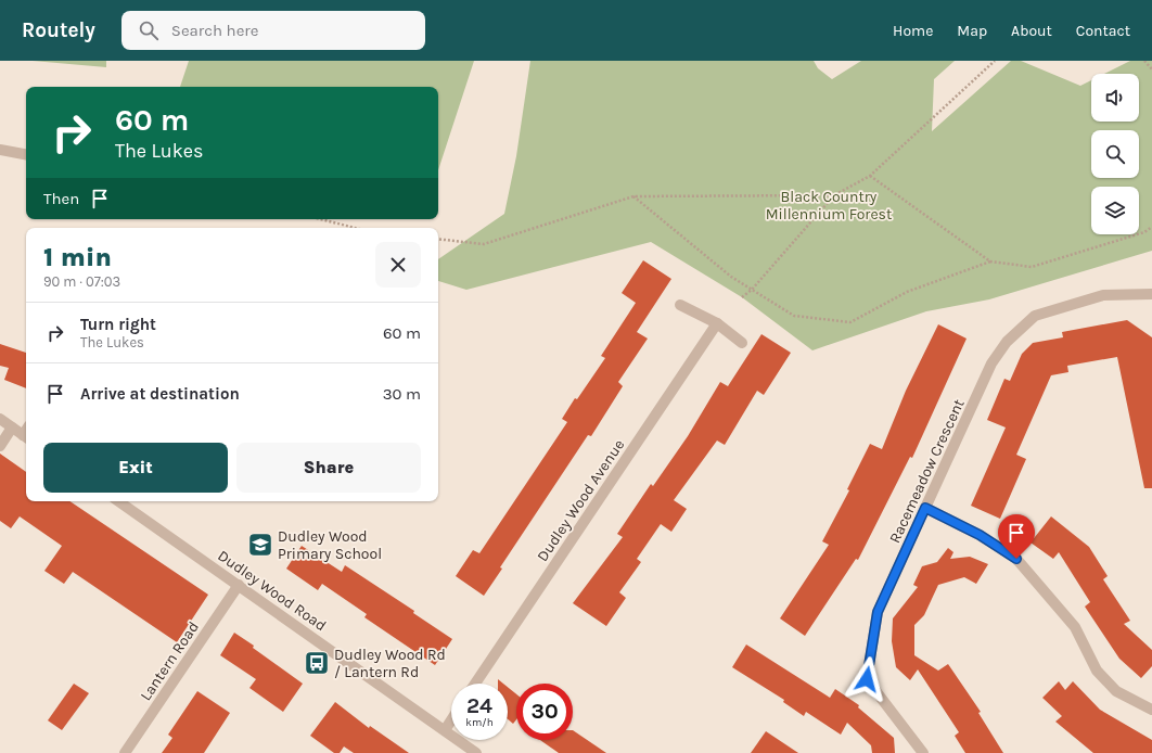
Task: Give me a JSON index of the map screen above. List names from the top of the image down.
{
  "streets": {
    "street": [
      "Racemeadow Crescent",
      "Dudley Wood Avenue",
      "Dudley Wood Road",
      "Lantern Road"
    ]
  },
  "crossings": [
    ["Dudley Wood Road", "Lantern Road"]
  ],
  "parks": ["Black Country Millennium Forest"],
  "places": {
    "school or university": ["Dudley Wood Primary School"],
    "bus stop": ["Dudley Wood Rd / Lantern Rd"]
  },
  "page": {
    "header": "Routely",
    "search": "Search here",
    "nav": [
      "Home",
      "Map",
      "About",
      "Contact"
    ],
    "turn": ["60 m", "The Lukes"],
    "then": "Then",
    "heading": ["1 min", "90 m · 07:03"],
    "list": [
      {
        "name": "Turn right",
        "note": "The Lukes",
        "value": "60 m"
      },
      {
        "name": "Arrive at destination",
        "value": "30 m"
      }
    ],
    "buttons": ["Exit", "Share"],
    "speed": "24 km/h",
    "limit": "30"
  }
}
